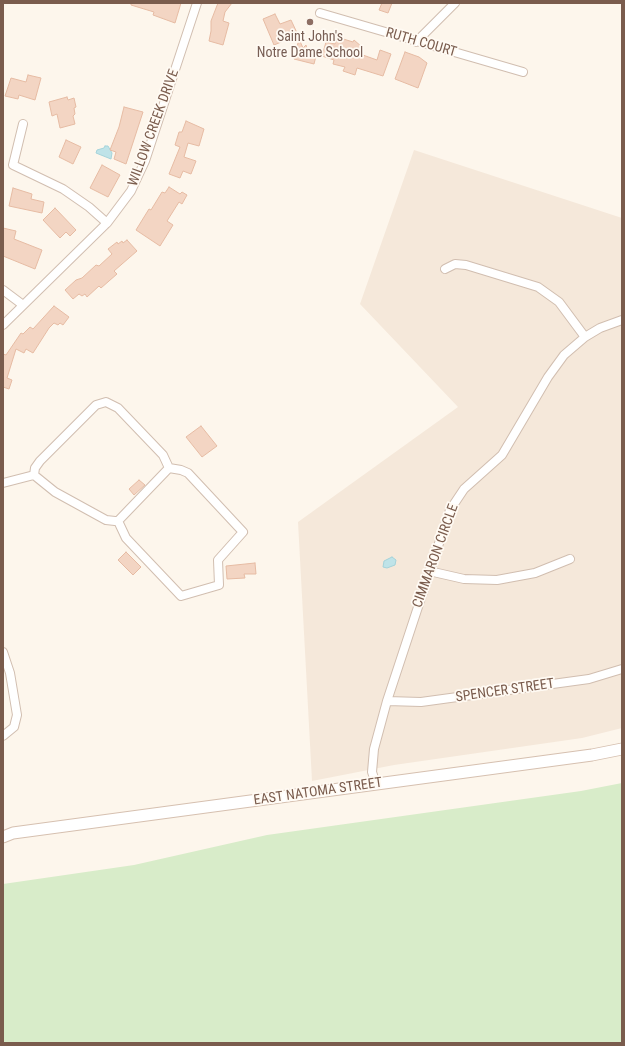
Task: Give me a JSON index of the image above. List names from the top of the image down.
{
  "streets": {
    "main road": ["EAST NATOMA STREET"],
    "street": [
      "RUTH COURT",
      "WILLOW CREEK DRIVE",
      "CIMMARON CIRCLE",
      "SPENCER STREET"
    ]
  },
  "crossings": [
    ["CIMMARON CIRCLE", "SPENCER STREET"],
    ["CIMMARON CIRCLE", "EAST NATOMA STREET"]
  ],
  "places": ["Saint John's Notre Dame School"]
}
